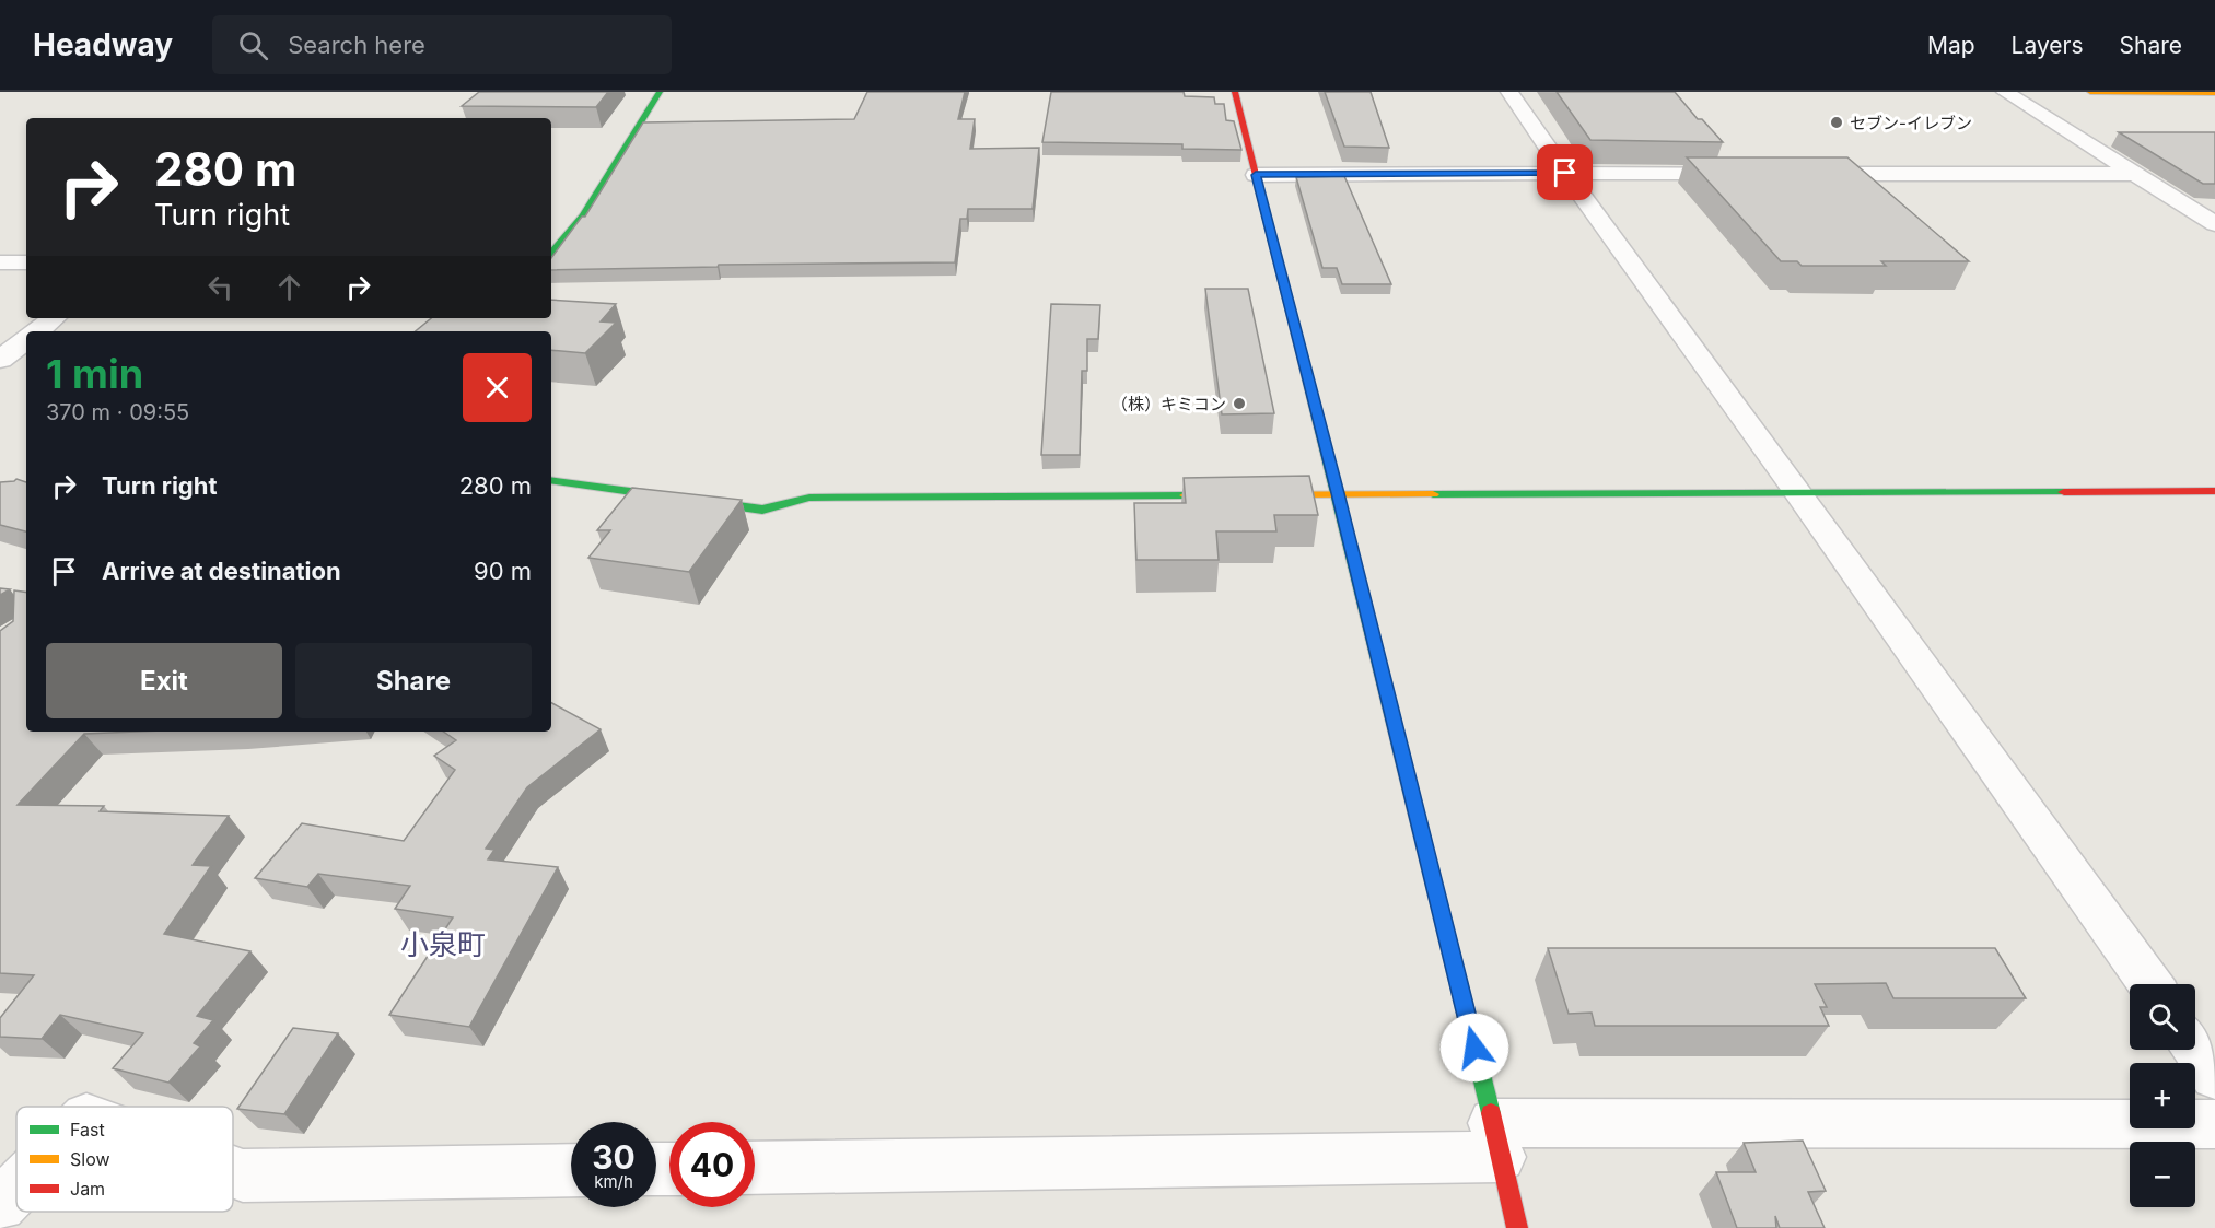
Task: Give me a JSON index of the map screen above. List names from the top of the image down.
{
  "districts": ["小泉町"],
  "places": ["セブン-イレブン", "（株）キミコン"],
  "legend": ["Fast", "Slow", "Jam"],
  "page": {
    "header": "Headway",
    "search": "Search here",
    "nav": ["Map", "Layers", "Share"],
    "turn": ["280 m", "Turn right"],
    "heading": ["1 min", "370 m · 09:55"],
    "list": [
      {
        "name": "Turn right",
        "value": "280 m"
      },
      {
        "name": "Arrive at destination",
        "value": "90 m"
      }
    ],
    "buttons": ["Exit", "Share"],
    "map_buttons": ["+", "−"],
    "speed": "30 km/h",
    "limit": "40"
  }
}
